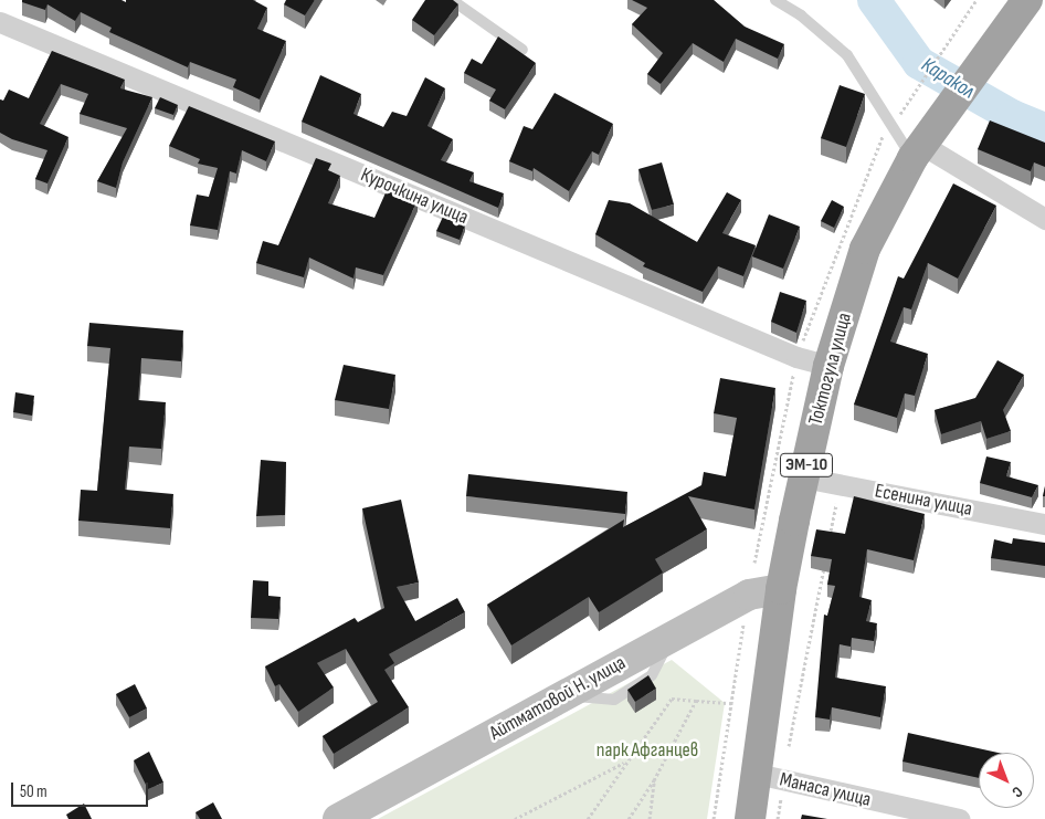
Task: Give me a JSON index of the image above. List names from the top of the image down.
{
  "streets": {
    "highway": ["Токтогула улица", "ЭМ-10"],
    "main road": ["Айтматовой Н. улица"],
    "street": ["Курочкина улица", "Есенина улица", "Манаса улица"]
  },
  "crossings": [
    ["Курочкина улица", "Токтогула улица"],
    ["Токтогула улица", "Есенина улица"],
    ["Токтогула улица", "Айтматовой Н. улица"],
    ["Токтогула улица", "Манаса улица"]
  ],
  "water": ["Каракол"],
  "parks": ["парк Афганцев"],
  "scale_bar": "50 m",
  "north": "bottom right"
}
